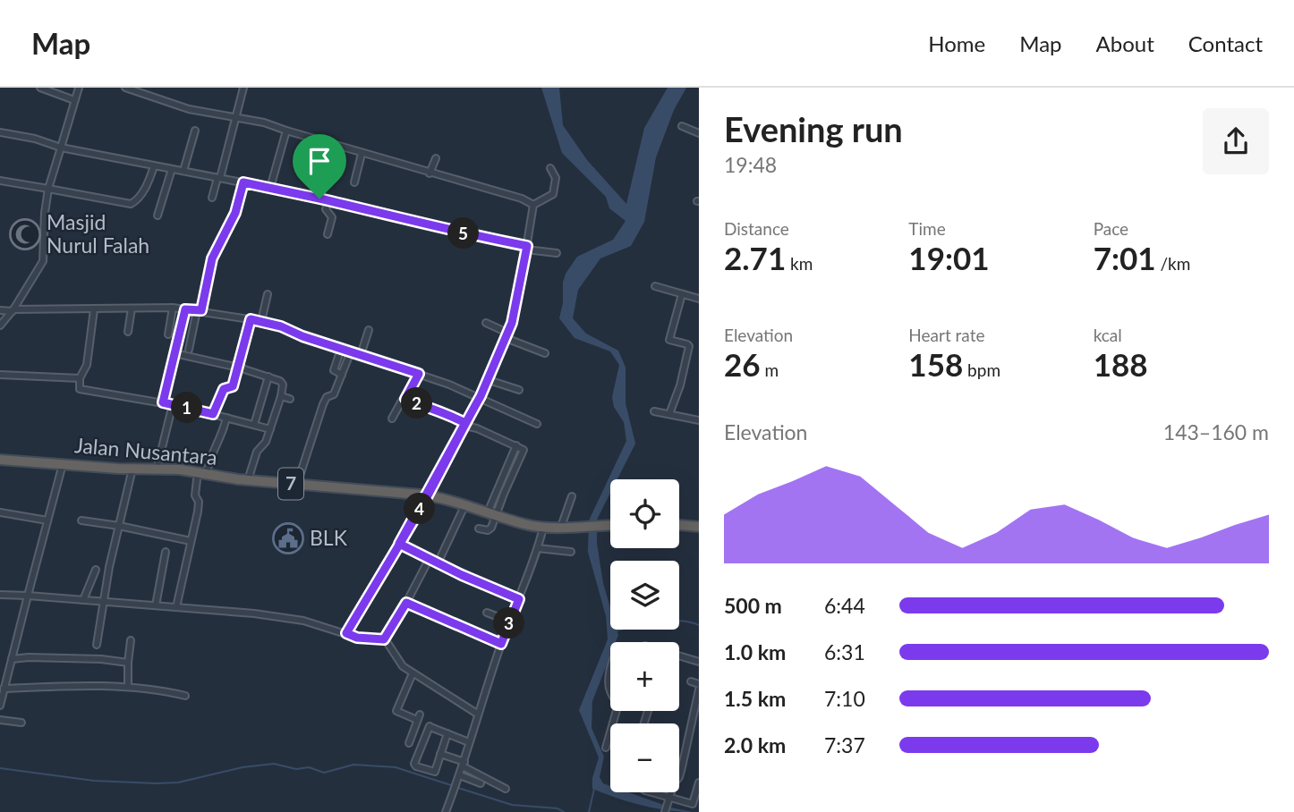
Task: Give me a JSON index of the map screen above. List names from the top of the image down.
{
  "streets": {
    "highway": ["Jalan Nusantara", "7"]
  },
  "places": {
    "mosque": ["Masjid Nurul Falah"],
    "public building": ["BLK"]
  },
  "page": {
    "header": "Map",
    "nav": [
      "Home",
      "Map",
      "About",
      "Contact"
    ],
    "heading": ["Evening run", "19:48"],
    "stats": [
      ["Distance", "2.71 km"],
      ["Time", "19:01"],
      ["Pace", "7:01 /km"],
      ["Elevation", "26 m"],
      ["Heart rate", "158 bpm"],
      ["kcal", "188"]
    ],
    "pins": [
      "5",
      "2",
      "1",
      "4",
      "3"
    ],
    "chart": ["Elevation", "143–160 m"],
    "map_buttons": ["+", "−"],
    "list": [
      {
        "name": "500 m",
        "note": "6:44"
      },
      {
        "name": "1.0 km",
        "note": "6:31"
      },
      {
        "name": "1.5 km",
        "note": "7:10"
      },
      {
        "name": "2.0 km",
        "note": "7:37"
      }
    ]
  }
}
